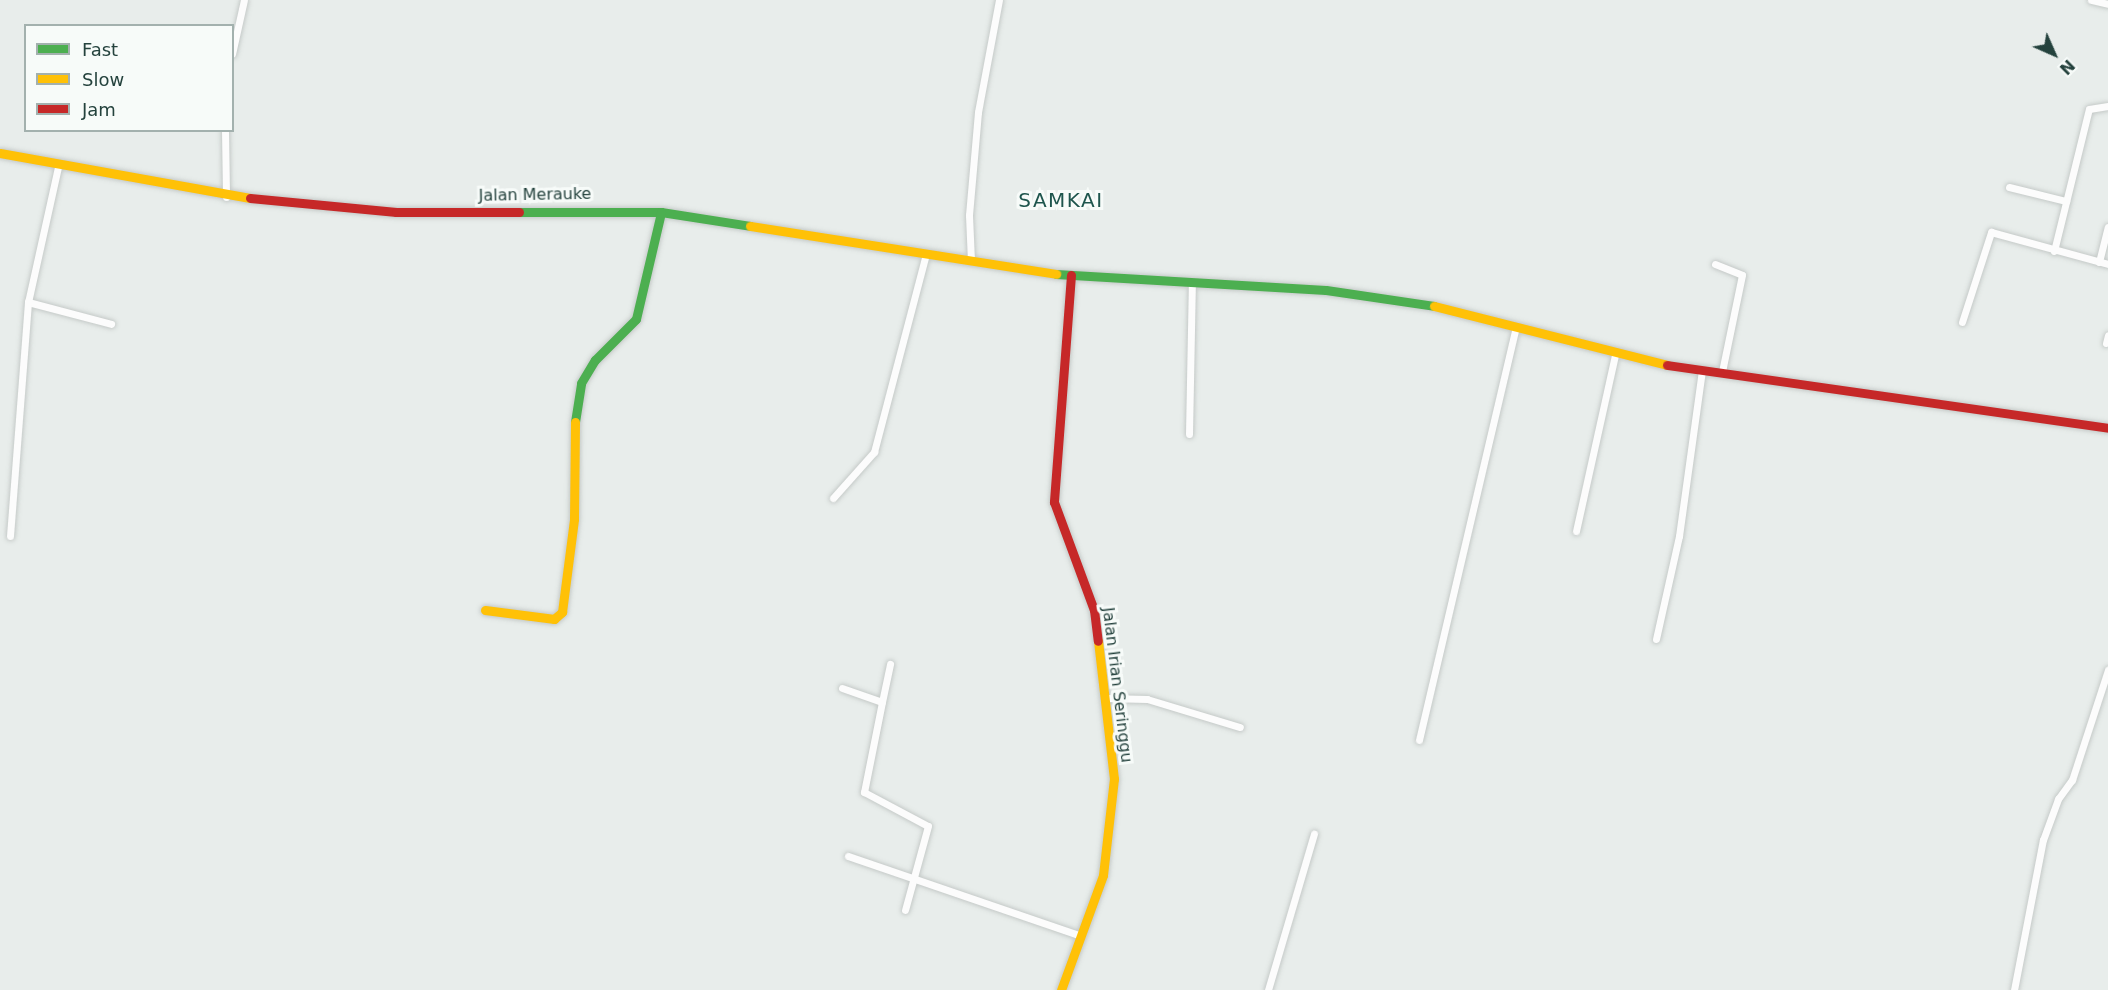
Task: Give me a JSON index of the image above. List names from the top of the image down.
{
  "streets": {
    "street": ["Jalan Merauke", "Jalan Irian Seringgu"]
  },
  "crossings": [
    ["Jalan Merauke", "Jalan Irian Seringgu"]
  ],
  "districts": ["SAMKAI"],
  "legend": ["Fast", "Slow", "Jam"],
  "north": "bottom right"
}
